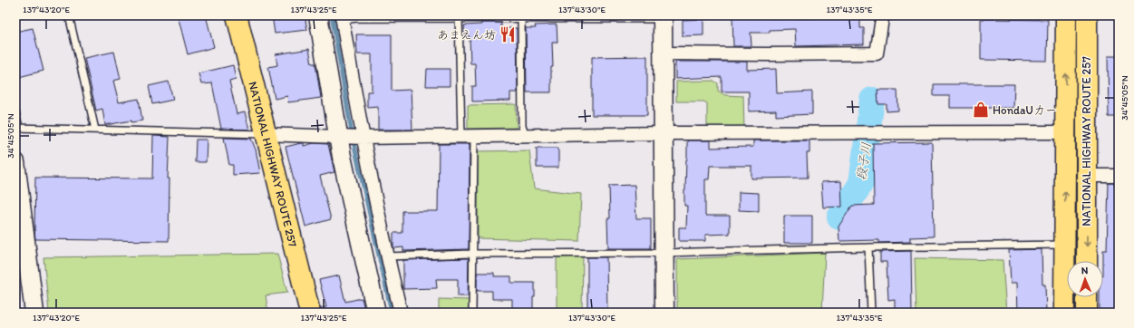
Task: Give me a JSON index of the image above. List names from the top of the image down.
{
  "streets": {
    "highway": ["NATIONAL HIGHWAY ROUTE 257"]
  },
  "water": ["段子川"],
  "places": {
    "restaurant": ["あまえん坊"],
    "shop": ["HondaUカー"]
  },
  "north": "top",
  "coordinates": [
    "137°43'20\"E",
    "137°43'25\"E",
    "137°43'30\"E",
    "137°43'35\"E",
    "34°45'05\"N"
  ]
}
